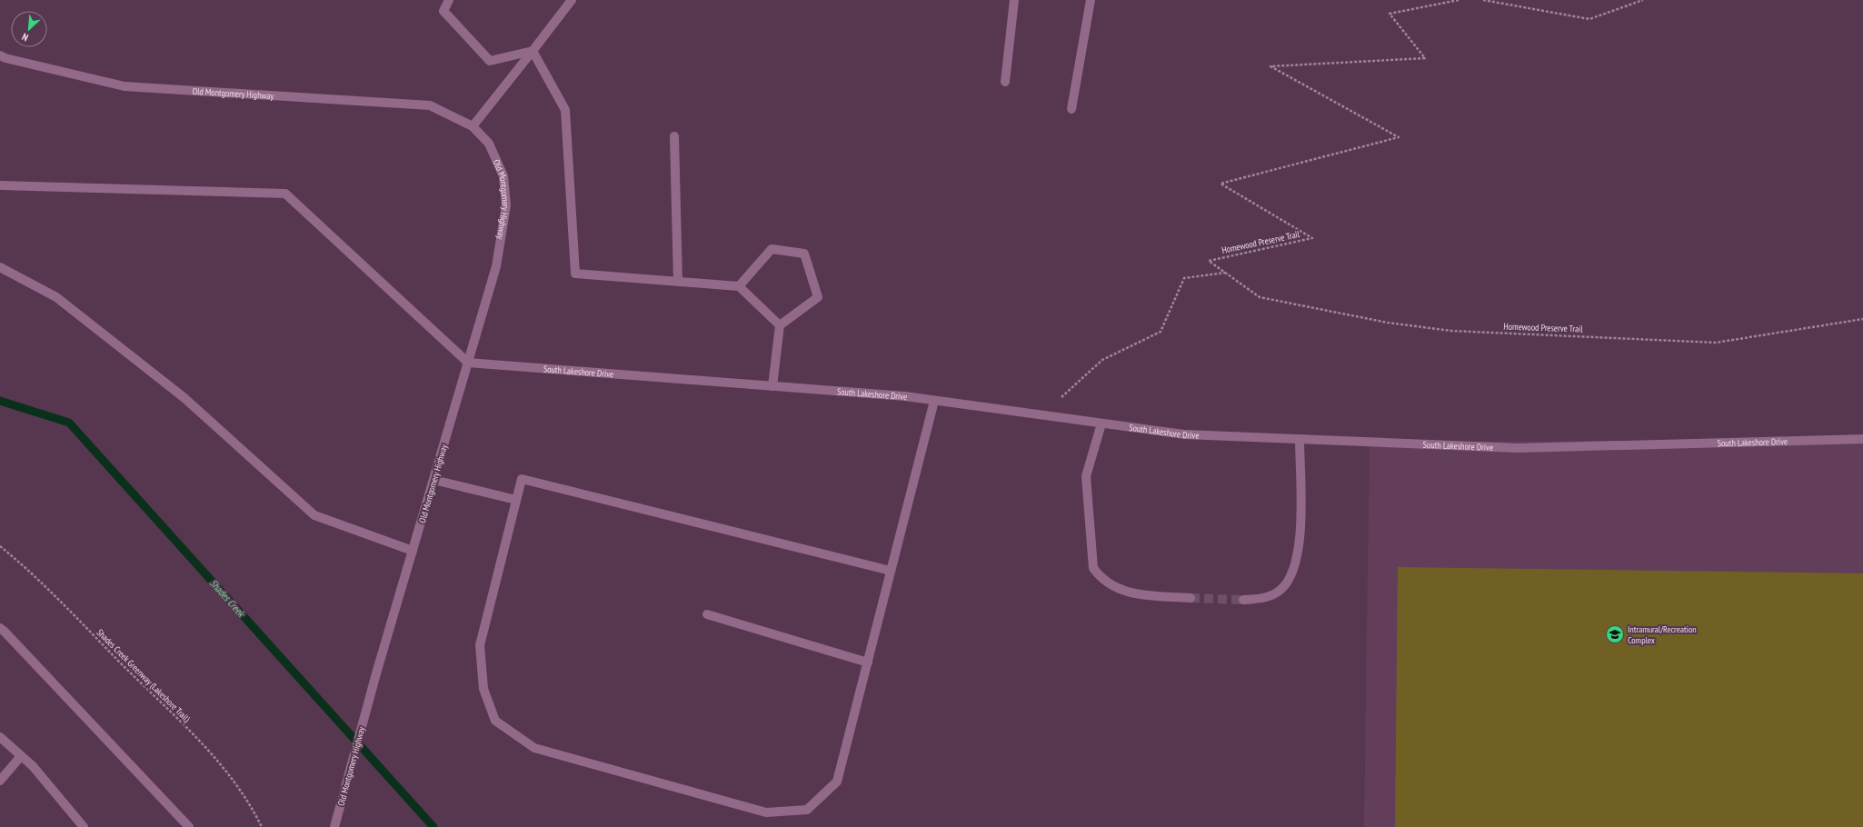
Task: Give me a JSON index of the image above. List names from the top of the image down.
{
  "streets": {
    "street": ["Old Montgomery Highway", "South Lakeshore Drive"],
    "path": ["Homewood Preserve Trail", "Shades Creek Greenway (Lakeshore Trail)"]
  },
  "crossings": [
    ["Old Montgomery Highway", "South Lakeshore Drive"]
  ],
  "water": ["Shades Creek"],
  "places": {
    "school or university": ["Intramural/Recreation Complex"]
  },
  "north": "bottom left"
}
